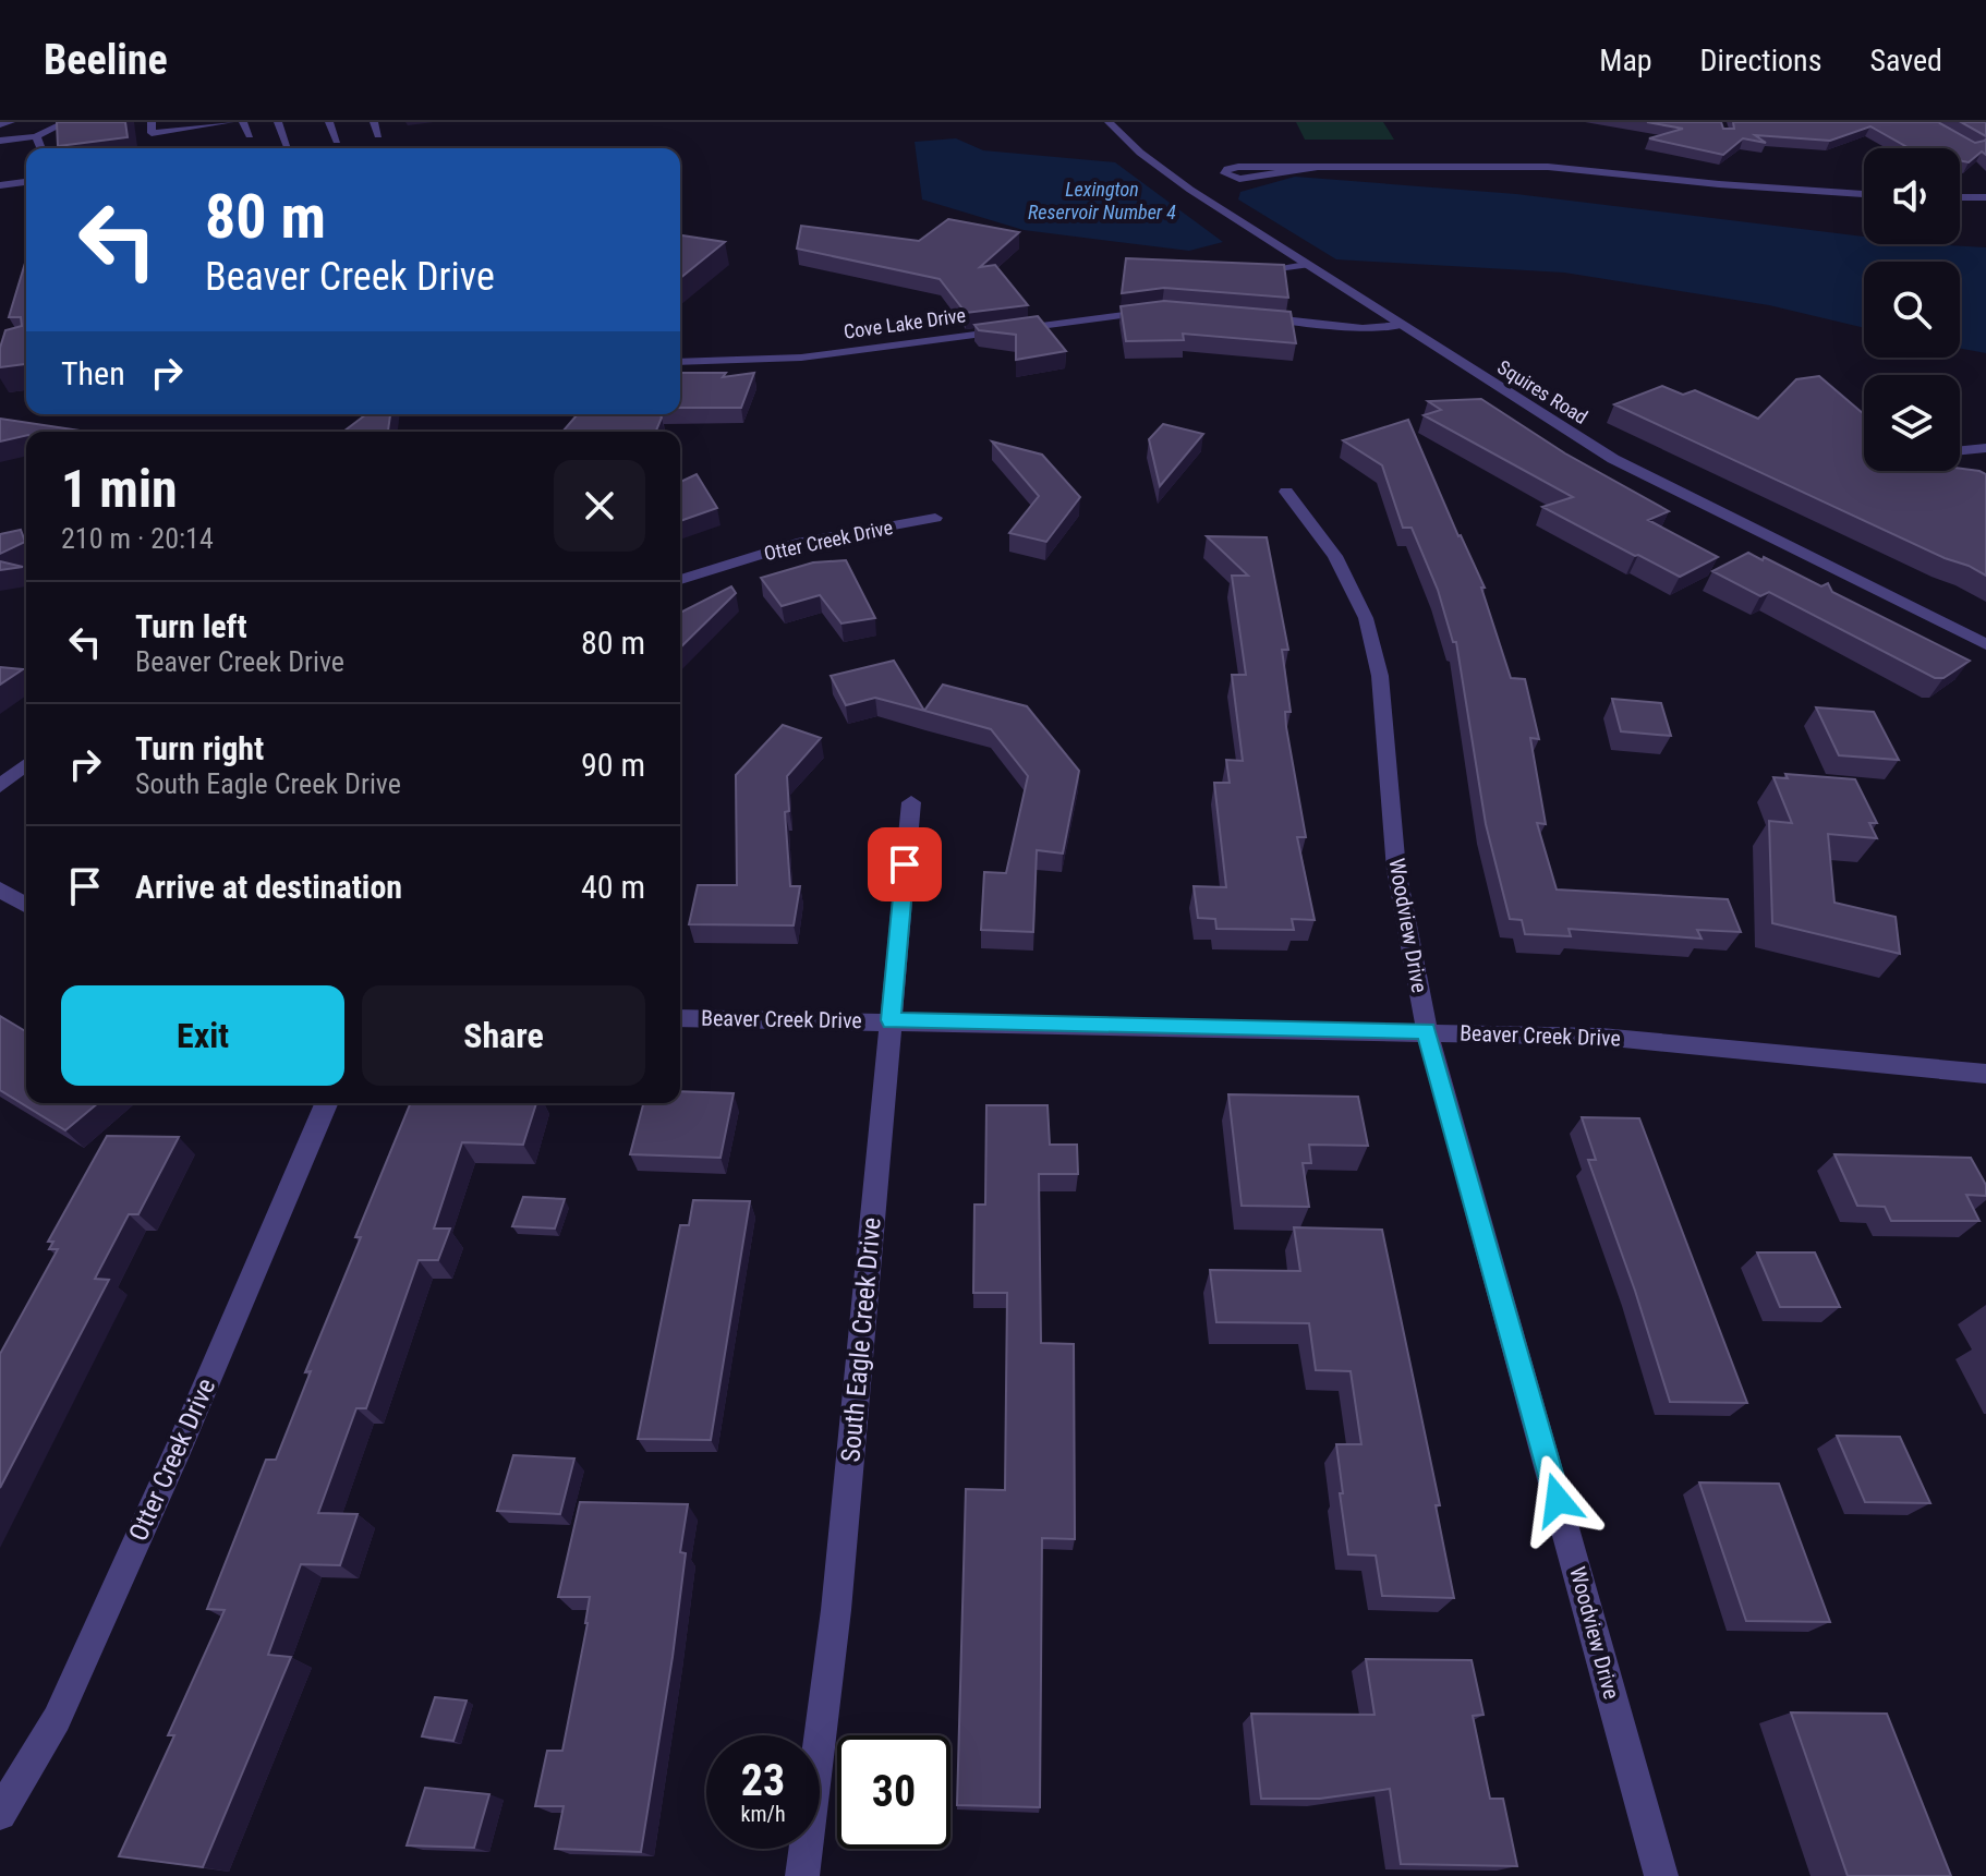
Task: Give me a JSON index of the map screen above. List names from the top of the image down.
{
  "streets": {
    "street": [
      "Cove Lake Drive",
      "Squires Road",
      "Otter Creek Drive",
      "Woodview Drive",
      "Beaver Creek Drive",
      "South Eagle Creek Drive"
    ]
  },
  "crossings": [
    ["Woodview Drive", "Beaver Creek Drive"],
    ["Beaver Creek Drive", "South Eagle Creek Drive"]
  ],
  "water": ["Lexington Reservoir Number 4"],
  "page": {
    "header": "Beeline",
    "nav": ["Map", "Directions", "Saved"],
    "turn": ["80 m", "Beaver Creek Drive"],
    "then": "Then",
    "heading": ["1 min", "210 m · 20:14"],
    "list": [
      {
        "name": "Turn left",
        "note": "Beaver Creek Drive",
        "value": "80 m"
      },
      {
        "name": "Turn right",
        "note": "South Eagle Creek Drive",
        "value": "90 m"
      },
      {
        "name": "Arrive at destination",
        "value": "40 m"
      }
    ],
    "buttons": ["Exit", "Share"],
    "speed": "23 km/h",
    "limit": "30"
  }
}
